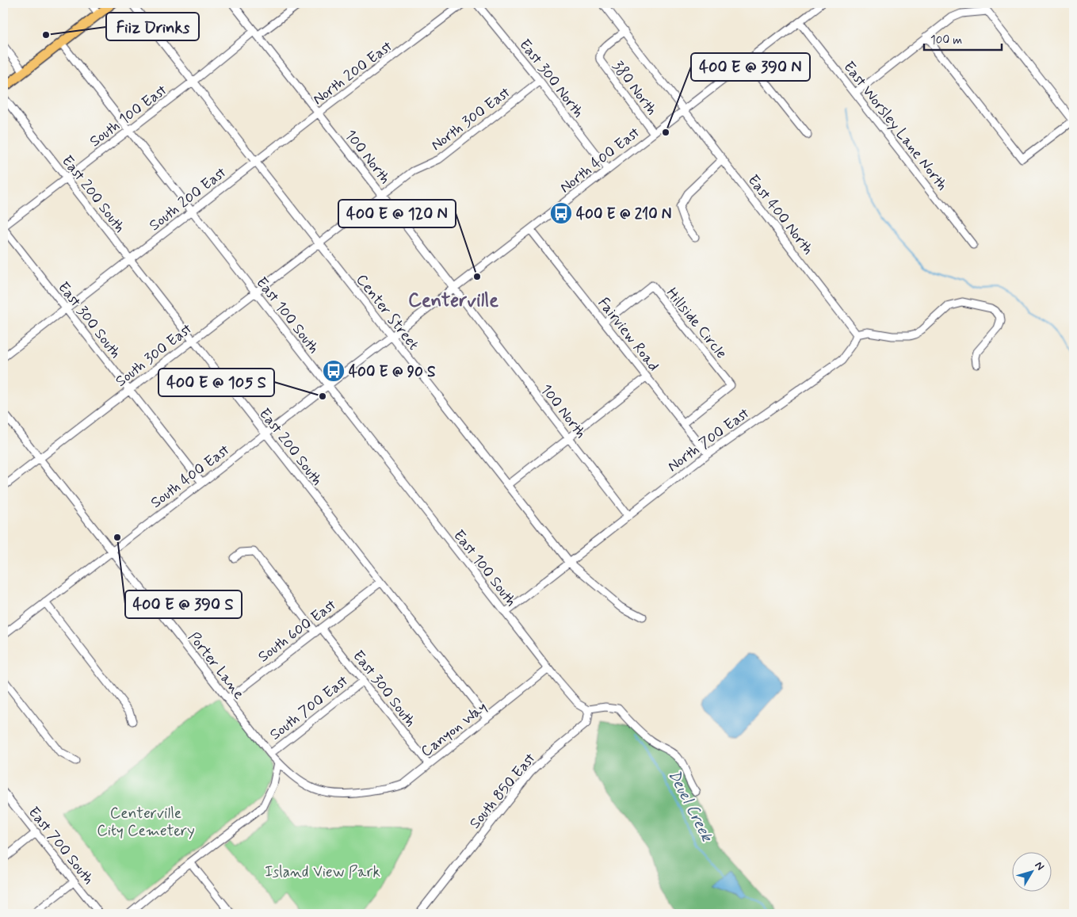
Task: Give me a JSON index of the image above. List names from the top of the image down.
{
  "streets": {
    "street": [
      "North 200 East",
      "East 300 North",
      "380 North",
      "South 100 East",
      "North 300 East",
      "East Worsley Lane North",
      "100 North",
      "North 400 East",
      "East 200 South",
      "South 200 East",
      "East 400 North",
      "Center Street",
      "East 100 South",
      "East 300 South",
      "Hillside Circle",
      "Fairview Road",
      "South 300 East",
      "North 700 East",
      "South 400 East",
      "South 600 East",
      "Porter Lane",
      "South 700 East",
      "Canyon Way",
      "South 850 East",
      "East 700 South"
    ]
  },
  "crossings": [
    ["North 200 East", "100 North"],
    ["North 200 East", "South 200 East"],
    ["North 200 East", "Center Street"],
    ["East 300 North", "North 300 East"],
    ["East 300 North", "North 400 East"],
    ["380 North", "North 400 East"],
    ["380 North", "East 400 North"],
    ["South 100 East", "100 North"],
    ["South 100 East", "East 200 South"],
    ["South 100 East", "Center Street"],
    ["South 100 East", "East 100 South"],
    ["South 100 East", "East 300 South"],
    ["North 300 East", "100 North"],
    ["North 300 East", "Center Street"],
    ["North 300 East", "South 300 East"],
    ["East Worsley Lane North", "North 400 East"],
    ["100 North", "North 400 East"],
    ["100 North", "North 700 East"],
    ["North 400 East", "East 400 North"],
    ["North 400 East", "Center Street"],
    ["North 400 East", "Fairview Road"],
    ["North 400 East", "South 400 East"],
    ["East 200 South", "South 200 East"],
    ["East 200 South", "South 300 East"],
    ["East 200 South", "South 400 East"],
    ["East 200 South", "South 600 East"],
    ["East 200 South", "Canyon Way"],
    ["South 200 East", "Center Street"],
    ["South 200 East", "East 100 South"],
    ["South 200 East", "East 300 South"],
    ["East 400 North", "North 700 East"],
    ["Center Street", "South 300 East"],
    ["Center Street", "North 700 East"],
    ["Center Street", "South 400 East"],
    ["East 100 South", "South 300 East"],
    ["East 100 South", "South 400 East"],
    ["East 100 South", "Canyon Way"],
    ["East 100 South", "South 850 East"],
    ["East 300 South", "South 300 East"],
    ["East 300 South", "South 400 East"],
    ["East 300 South", "South 600 East"],
    ["East 300 South", "South 700 East"],
    ["East 300 South", "Canyon Way"],
    ["Hillside Circle", "Fairview Road"],
    ["Fairview Road", "North 700 East"],
    ["South 300 East", "Porter Lane"],
    ["South 400 East", "Porter Lane"],
    ["South 600 East", "Porter Lane"],
    ["Porter Lane", "South 700 East"],
    ["Porter Lane", "Canyon Way"]
  ],
  "districts": ["Centerville"],
  "water": ["Deuel Creek"],
  "parks": ["Centerville City Cemetery", "Island View Park"],
  "places": {
    "other": [
      "Fiiz Drinks",
      "400 E @ 390 N",
      "400 E @ 120 N",
      "400 E @ 105 S",
      "400 E @ 390 S"
    ],
    "bus stop": ["400 E @ 210 N", "400 E @ 90 S"]
  },
  "scale_bar": "100 m",
  "north": "top right"
}
